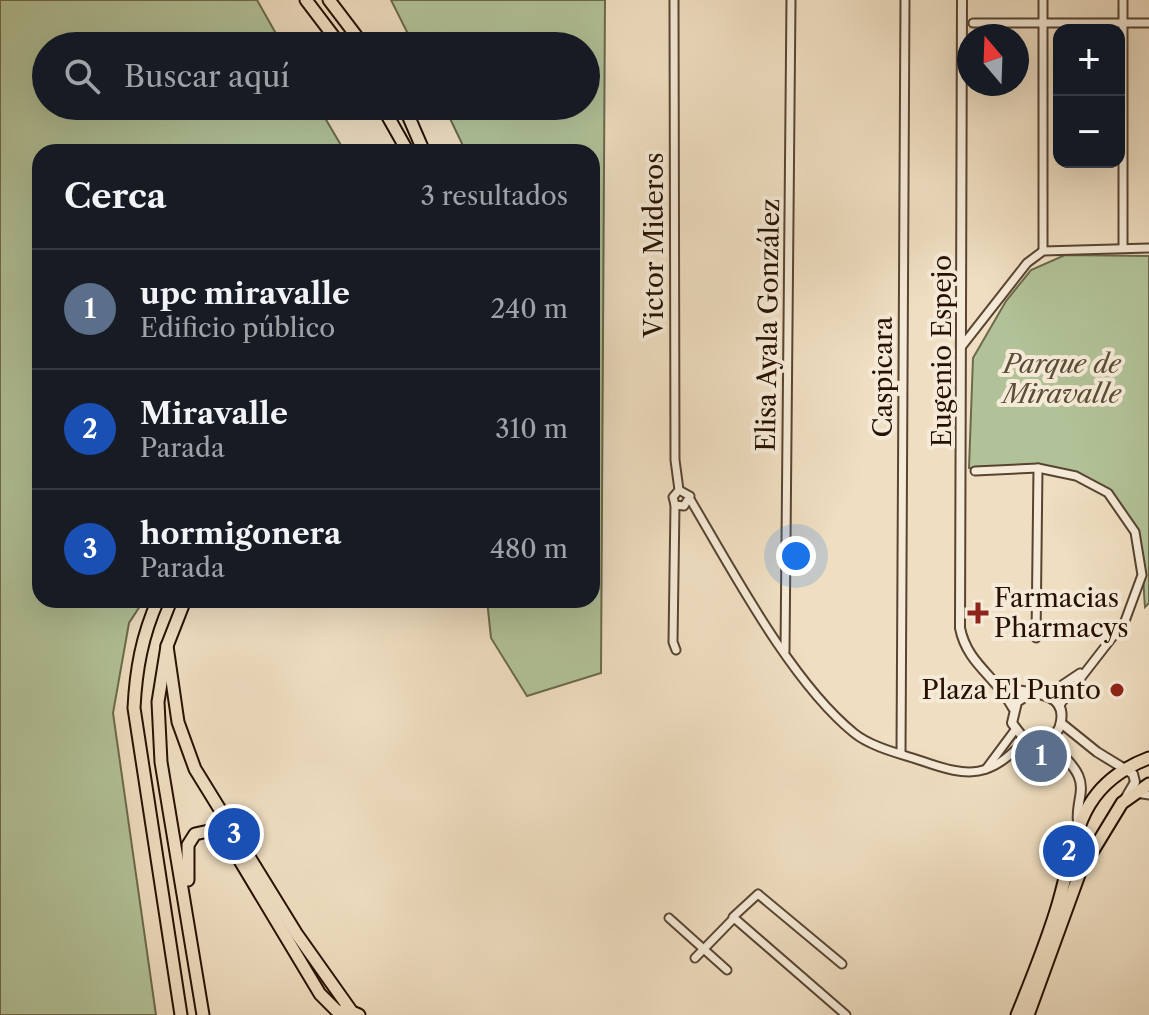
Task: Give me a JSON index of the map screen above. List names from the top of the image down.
{
  "streets": {
    "street": [
      "Victor Mideros",
      "Elisa Ayala González",
      "Eugenio Espejo",
      "Caspicara"
    ]
  },
  "parks": ["Parque de Miravalle"],
  "places": {
    "health": ["Farmacias Pharmacys"],
    "other": ["Plaza El Punto"]
  },
  "north": "top",
  "page": {
    "map_buttons": ["+", "−"],
    "search": "Buscar aquí",
    "heading": ["Cerca", "3 resultados"],
    "list": [
      {
        "mark": "1",
        "name": "upc miravalle",
        "note": "Edificio público",
        "value": "240 m"
      },
      {
        "mark": "2",
        "name": "Miravalle",
        "note": "Parada",
        "value": "310 m"
      },
      {
        "mark": "3",
        "name": "hormigonera",
        "note": "Parada",
        "value": "480 m"
      }
    ],
    "pins": ["1", "3", "2"]
  }
}
